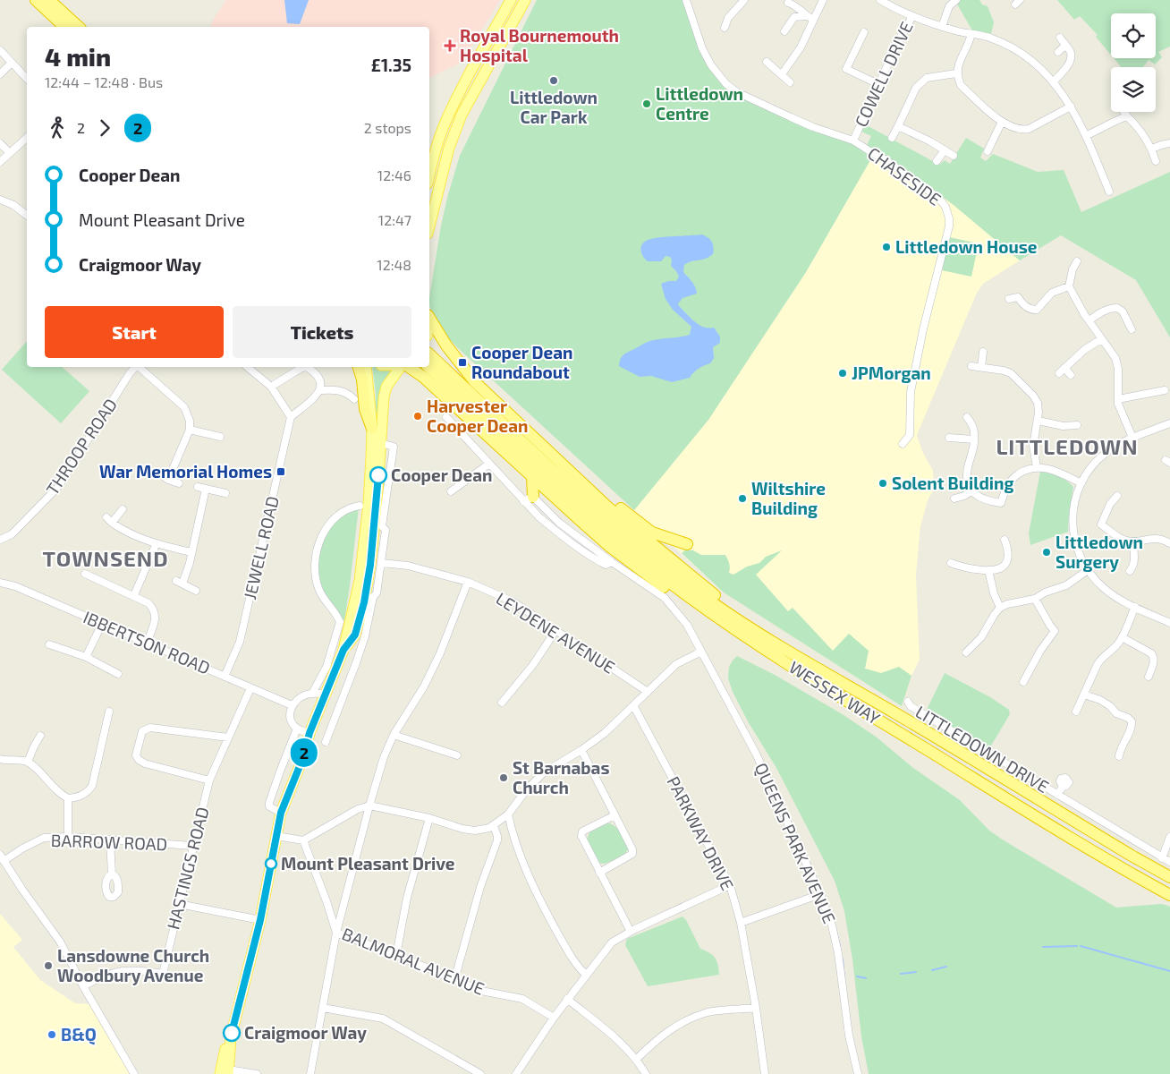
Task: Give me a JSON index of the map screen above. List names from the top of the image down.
{
  "streets": {
    "highway": ["WESSEX WAY"],
    "street": [
      "COWELL DRIVE",
      "CHASESIDE",
      "THROOP ROAD",
      "JEWELL ROAD",
      "LEYDENE AVENUE",
      "IBBERTSON ROAD",
      "LITTLEDOWN DRIVE",
      "PARKWAY DRIVE",
      "BARROW ROAD",
      "QUEENS PARK AVENUE",
      "HASTINGS ROAD",
      "BALMORAL AVENUE"
    ]
  },
  "crossings": [
    ["COWELL DRIVE", "CHASESIDE"],
    ["JEWELL ROAD", "IBBERTSON ROAD"],
    ["IBBERTSON ROAD", "HASTINGS ROAD"],
    ["BARROW ROAD", "HASTINGS ROAD"]
  ],
  "districts": ["LITTLEDOWN", "TOWNSEND"],
  "places": {
    "health": ["Royal Bournemouth Hospital"],
    "other": [
      "Littledown Car Park",
      "Littledown Centre",
      "Littledown House",
      "JPMorgan",
      "Harvester Cooper Dean",
      "Cooper Dean",
      "Solent Building",
      "Wiltshire Building",
      "Littledown Surgery",
      "St Barnabas Church",
      "Mount Pleasant Drive",
      "Lansdowne Church Woodbury Avenue",
      "Craigmoor Way",
      "B&Q"
    ],
    "transit": ["Cooper Dean Roundabout", "War Memorial Homes"]
  },
  "lines": ["bus line 2"],
  "page": {
    "on_map": "2",
    "heading": ["4 min", "12:44 – 12:48 · Bus", "£1.35"],
    "legs": ["2", "2", "2 stops"],
    "list": [
      {
        "name": "Cooper Dean",
        "value": "12:46"
      },
      {
        "name": "Mount Pleasant Drive",
        "value": "12:47"
      },
      {
        "name": "Craigmoor Way",
        "value": "12:48"
      }
    ],
    "buttons": ["Start", "Tickets"]
  }
}
